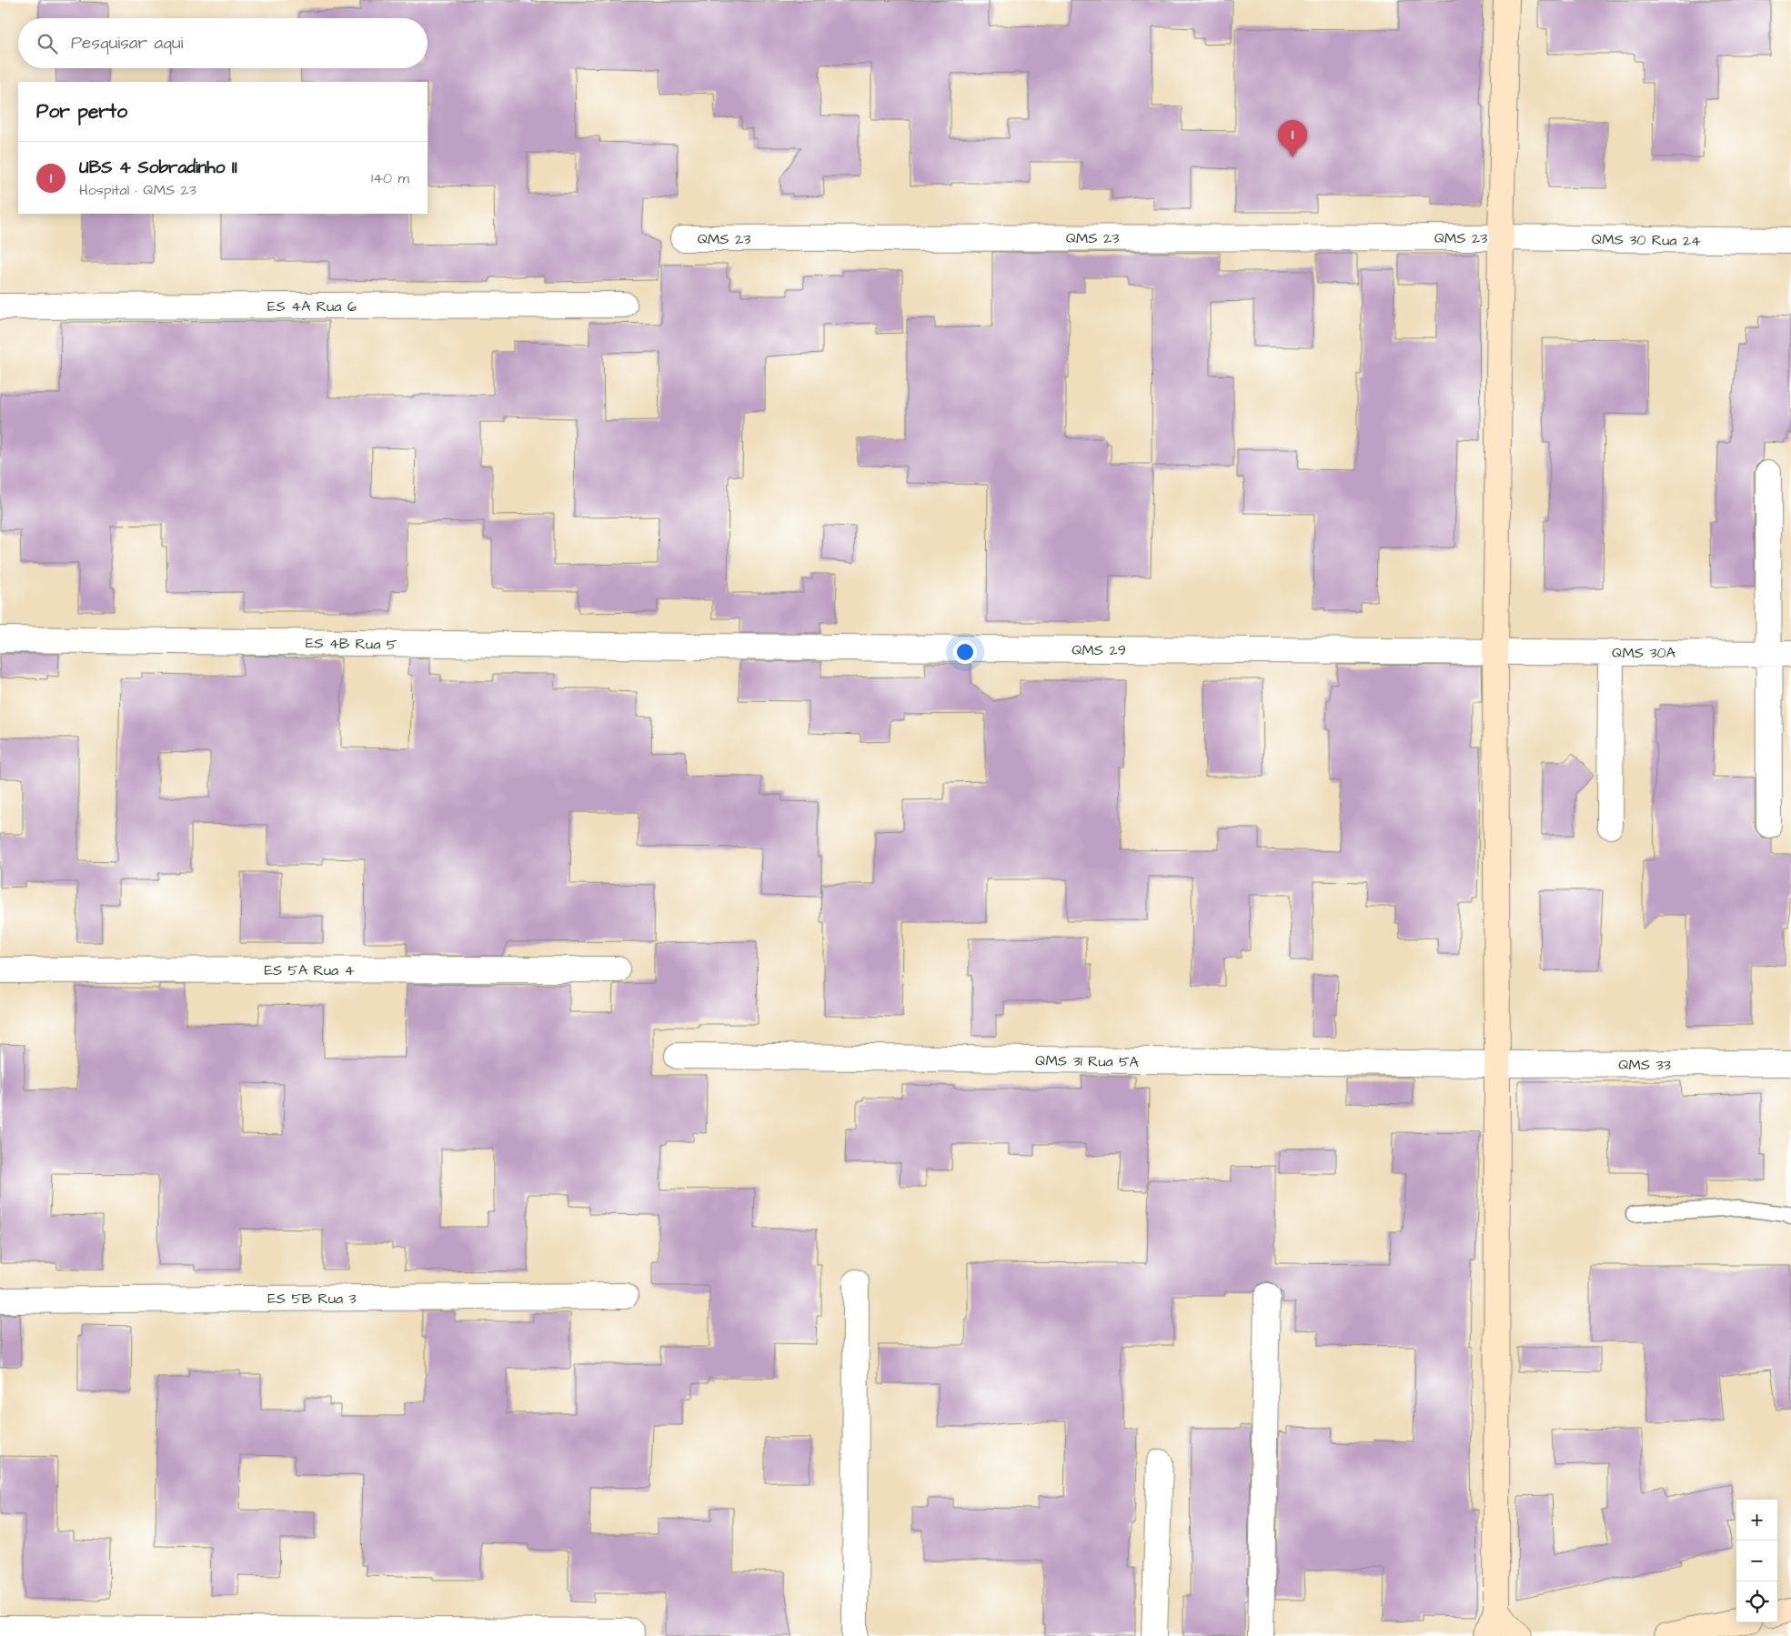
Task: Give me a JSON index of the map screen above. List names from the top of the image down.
{
  "streets": {
    "street": [
      "QMS 23",
      "QMS 30 Rua 24",
      "ES 4A Rua 6",
      "ES 4B Rua 5",
      "QMS 29",
      "QMS 30A",
      "ES 5A Rua 4",
      "QMS 31 Rua 5A",
      "QMS 33",
      "ES 5B Rua 3"
    ]
  },
  "crossings": [
    ["QMS 23", "QMS 30 Rua 24"],
    ["ES 4B Rua 5", "QMS 29"],
    ["QMS 29", "QMS 30A"],
    ["QMS 31 Rua 5A", "QMS 33"]
  ],
  "page": {
    "search": "Pesquisar aqui",
    "heading": "Por perto",
    "pins": "1",
    "list": [
      {
        "mark": "1",
        "name": "UBS 4 Sobradinho II",
        "note": "Hospital · QMS 23",
        "value": "140 m"
      }
    ],
    "map_buttons": ["+", "−"]
  }
}
